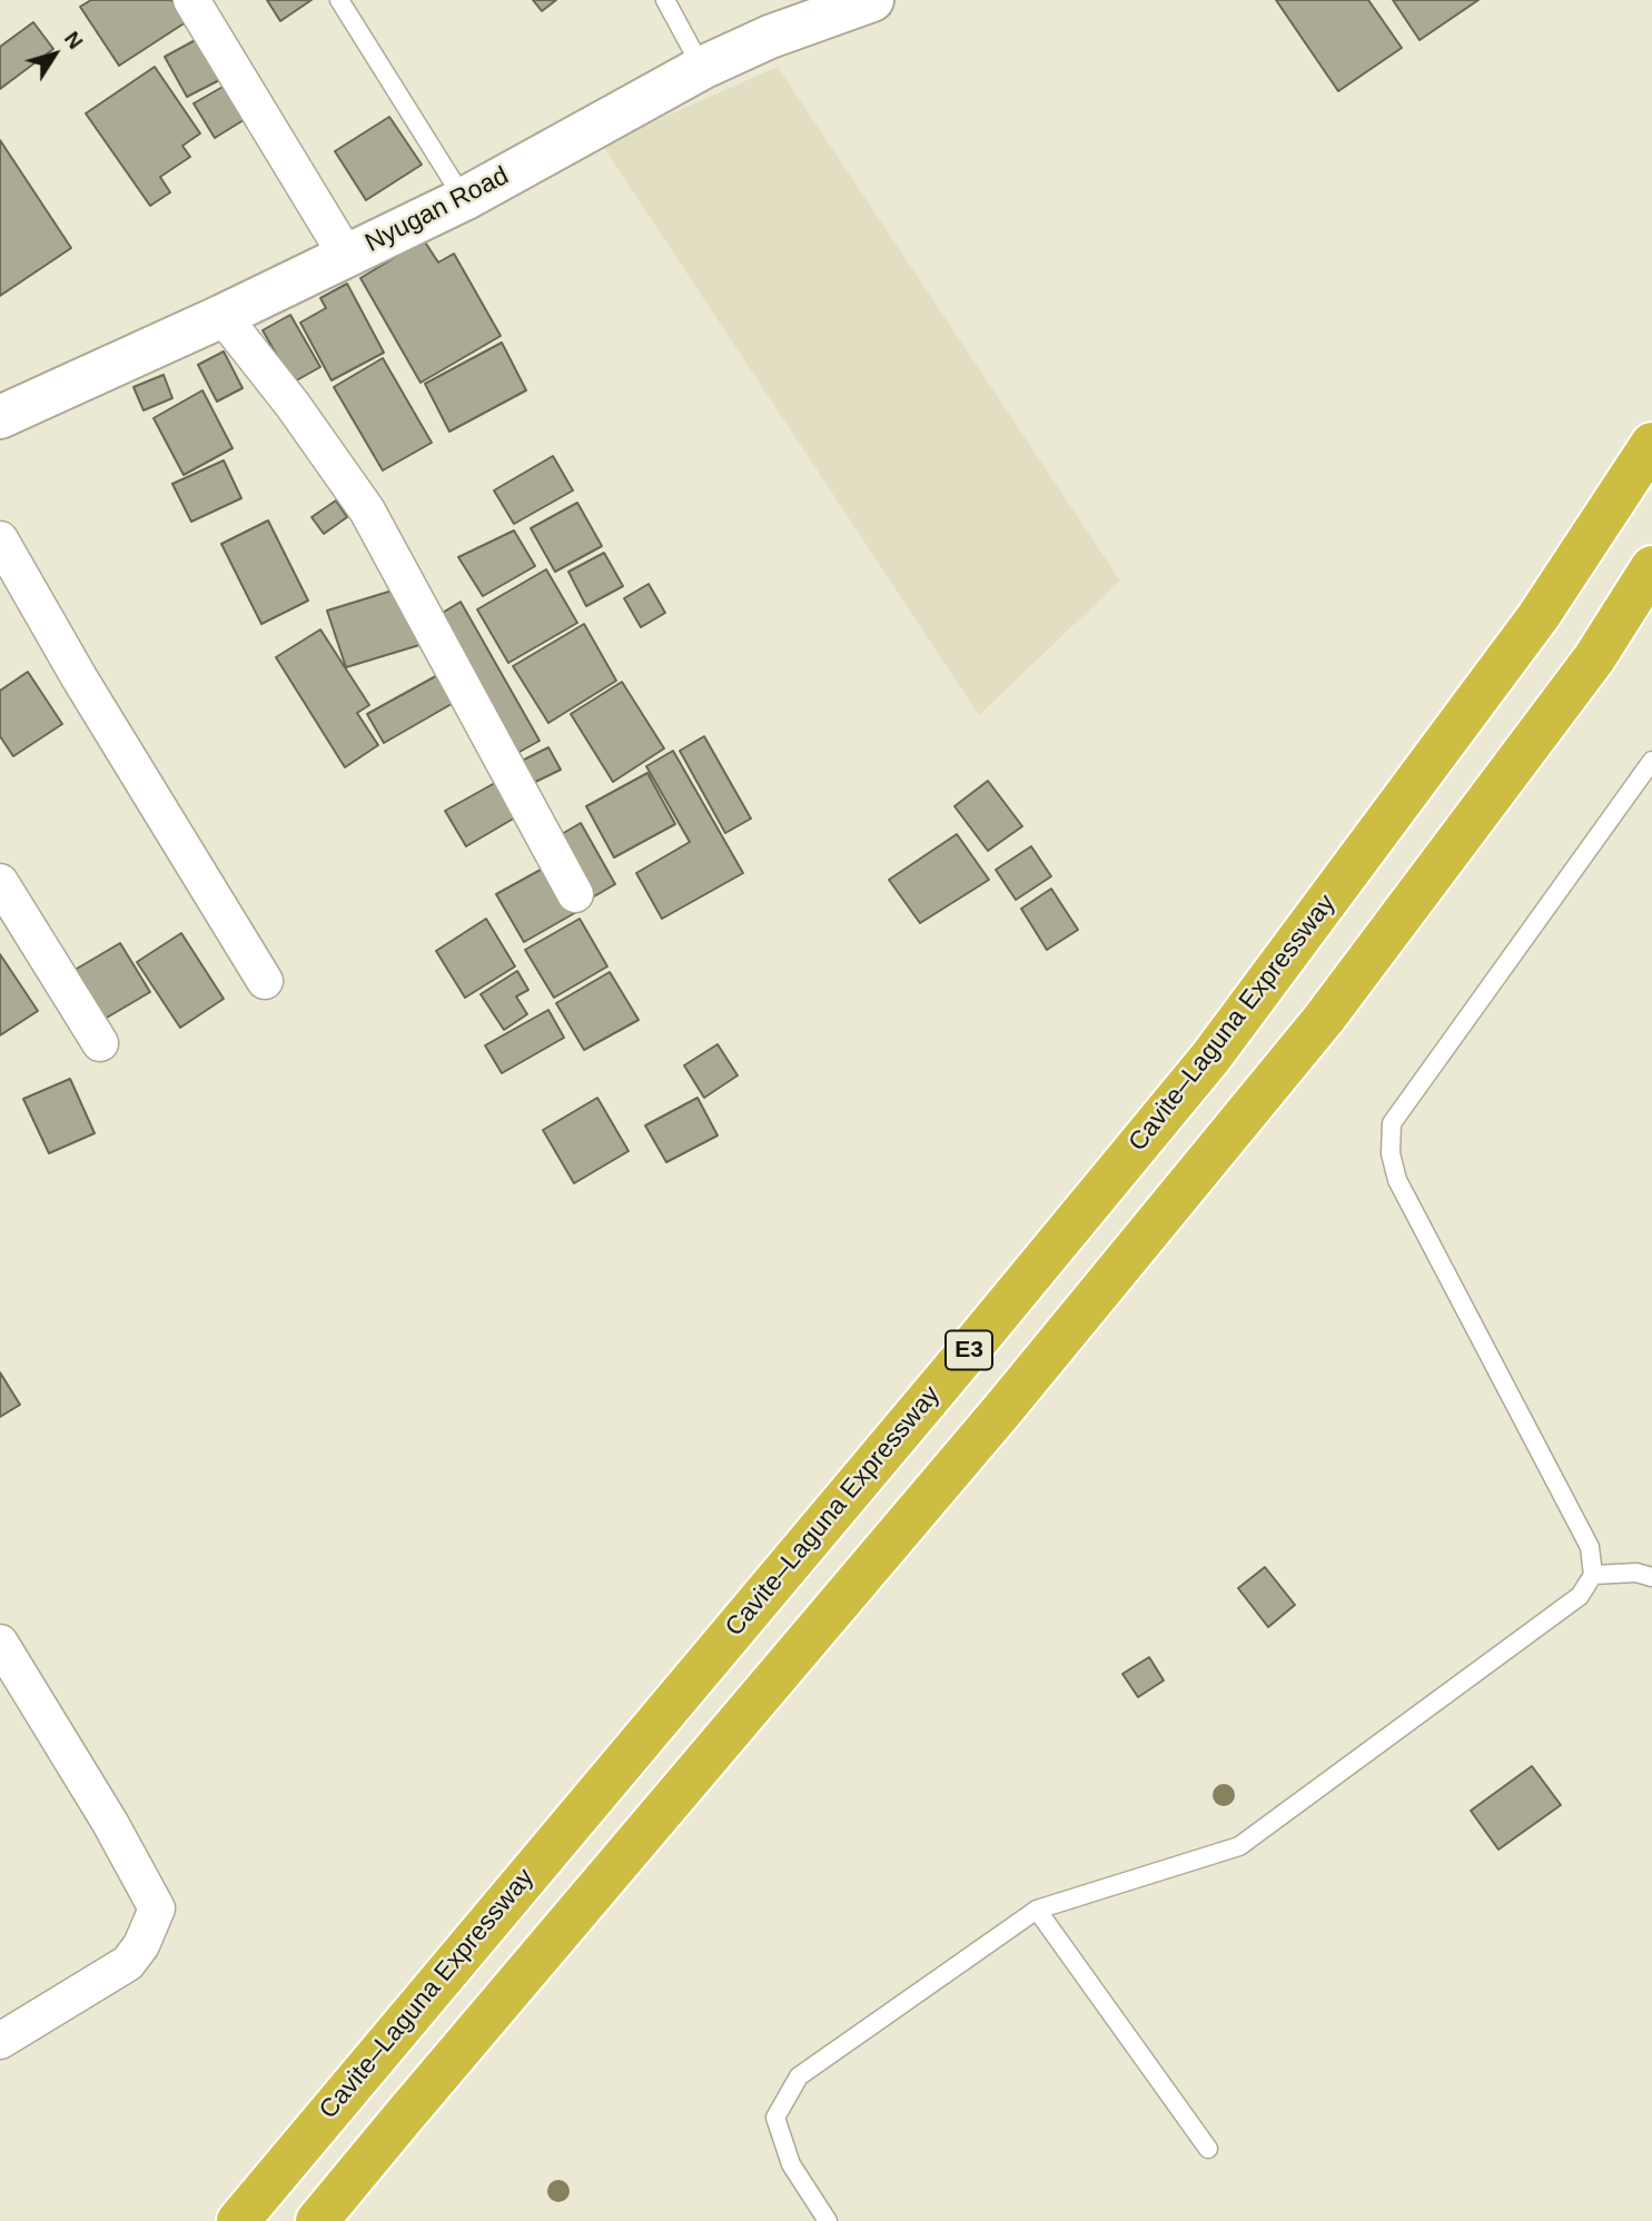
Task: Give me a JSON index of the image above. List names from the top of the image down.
{
  "streets": {
    "highway": ["Cavite–Laguna Expressway", "E3"],
    "main road": ["Nyugan Road"]
  },
  "north": "top right"
}
